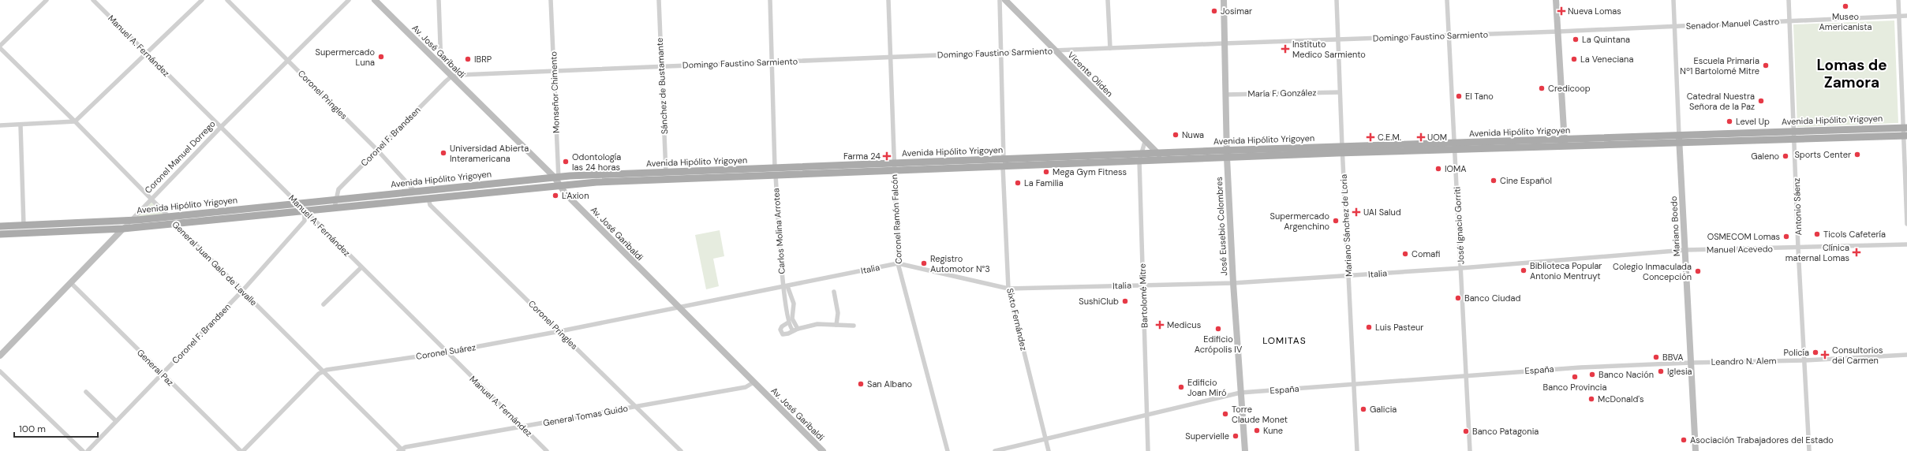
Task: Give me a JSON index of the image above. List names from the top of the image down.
{
  "streets": {
    "main road": ["Avenida Hipólito Yrigoyen"],
    "street": [
      "Senador Manuel Castro",
      "Domingo Faustino Sarmiento",
      "Manuel A. Fernández",
      "Av. José Garibaldi",
      "Vicente Oliden",
      "Sánchez de Bustamante",
      "Monseñor Chimento",
      "María F. González",
      "Coronel Pringles",
      "Coronel F. Brandsen",
      "Coronel Manuel Dorrego",
      "Antonio Sáenz",
      "Coronel Ramón Falcón",
      "Mariano Sánchez de Loria",
      "José Ignacio Gorriti",
      "José Eusebio Colombres",
      "Mariano Boedo",
      "Carlos Molina Arrotea",
      "Manuel Acevedo",
      "General Juan Galo de Lavalle",
      "Italia",
      "Bartolomé Mitre",
      "Sixto Fernández",
      "Coronel Suárez",
      "Leandro N. Alem",
      "General Paz",
      "España",
      "General Tomas Guido"
    ]
  },
  "crossings": [
    ["Senador Manuel Castro", "Domingo Faustino Sarmiento"],
    ["Senador Manuel Castro", "Antonio Sáenz"],
    ["Senador Manuel Castro", "Mariano Boedo"],
    ["Domingo Faustino Sarmiento", "Av. José Garibaldi"],
    ["Domingo Faustino Sarmiento", "Vicente Oliden"],
    ["Domingo Faustino Sarmiento", "Sánchez de Bustamante"],
    ["Domingo Faustino Sarmiento", "Monseñor Chimento"],
    ["Domingo Faustino Sarmiento", "Coronel F. Brandsen"],
    ["Domingo Faustino Sarmiento", "Coronel Ramón Falcón"],
    ["Domingo Faustino Sarmiento", "Mariano Sánchez de Loria"],
    ["Domingo Faustino Sarmiento", "José Ignacio Gorriti"],
    ["Domingo Faustino Sarmiento", "José Eusebio Colombres"],
    ["Domingo Faustino Sarmiento", "Carlos Molina Arrotea"],
    ["Domingo Faustino Sarmiento", "Sixto Fernández"],
    ["Manuel A. Fernández", "Avenida Hipólito Yrigoyen"],
    ["Manuel A. Fernández", "Coronel F. Brandsen"],
    ["Manuel A. Fernández", "Coronel Manuel Dorrego"],
    ["Manuel A. Fernández", "Coronel Suárez"],
    ["Manuel A. Fernández", "General Tomas Guido"],
    ["Av. José Garibaldi", "Monseñor Chimento"],
    ["Av. José Garibaldi", "Avenida Hipólito Yrigoyen"],
    ["Av. José Garibaldi", "Coronel F. Brandsen"],
    ["Av. José Garibaldi", "Italia"],
    ["Av. José Garibaldi", "Coronel Suárez"],
    ["Av. José Garibaldi", "General Tomas Guido"],
    ["Vicente Oliden", "Avenida Hipólito Yrigoyen"],
    ["Vicente Oliden", "Bartolomé Mitre"],
    ["Sánchez de Bustamante", "Avenida Hipólito Yrigoyen"],
    ["Monseñor Chimento", "Avenida Hipólito Yrigoyen"],
    ["María F. González", "Mariano Sánchez de Loria"],
    ["María F. González", "José Eusebio Colombres"],
    ["Coronel Pringles", "Avenida Hipólito Yrigoyen"],
    ["Coronel Pringles", "Coronel F. Brandsen"],
    ["Coronel Pringles", "Coronel Manuel Dorrego"],
    ["Coronel Pringles", "Coronel Suárez"],
    ["Coronel Pringles", "General Tomas Guido"],
    ["Avenida Hipólito Yrigoyen", "Coronel F. Brandsen"],
    ["Avenida Hipólito Yrigoyen", "Coronel Manuel Dorrego"],
    ["Avenida Hipólito Yrigoyen", "Antonio Sáenz"],
    ["Avenida Hipólito Yrigoyen", "Coronel Ramón Falcón"],
    ["Avenida Hipólito Yrigoyen", "Mariano Sánchez de Loria"],
    ["Avenida Hipólito Yrigoyen", "José Ignacio Gorriti"],
    ["Avenida Hipólito Yrigoyen", "José Eusebio Colombres"],
    ["Avenida Hipólito Yrigoyen", "Mariano Boedo"],
    ["Avenida Hipólito Yrigoyen", "Carlos Molina Arrotea"],
    ["Avenida Hipólito Yrigoyen", "General Juan Galo de Lavalle"],
    ["Avenida Hipólito Yrigoyen", "Bartolomé Mitre"],
    ["Avenida Hipólito Yrigoyen", "Sixto Fernández"],
    ["Coronel F. Brandsen", "General Juan Galo de Lavalle"],
    ["Coronel F. Brandsen", "General Paz"],
    ["Coronel Manuel Dorrego", "General Juan Galo de Lavalle"],
    ["Coronel Manuel Dorrego", "General Paz"],
    ["Antonio Sáenz", "Manuel Acevedo"],
    ["Antonio Sáenz", "Leandro N. Alem"],
    ["Coronel Ramón Falcón", "Italia"],
    ["Mariano Sánchez de Loria", "Italia"],
    ["Mariano Sánchez de Loria", "España"],
    ["José Ignacio Gorriti", "Italia"],
    ["José Ignacio Gorriti", "España"],
    ["José Eusebio Colombres", "Italia"],
    ["José Eusebio Colombres", "España"],
    ["Mariano Boedo", "Manuel Acevedo"],
    ["Mariano Boedo", "Leandro N. Alem"],
    ["Carlos Molina Arrotea", "Italia"],
    ["Manuel Acevedo", "Italia"],
    ["General Juan Galo de Lavalle", "Coronel Suárez"],
    ["General Juan Galo de Lavalle", "General Tomas Guido"],
    ["Italia", "Bartolomé Mitre"],
    ["Italia", "Sixto Fernández"],
    ["Italia", "Coronel Suárez"],
    ["Bartolomé Mitre", "España"],
    ["Sixto Fernández", "España"],
    ["Leandro N. Alem", "España"]
  ],
  "districts": ["Lomas de Zamora", "LOMITAS"],
  "places": {
    "other": [
      "Museo Americanista",
      "Josimar",
      "La Quintana",
      "Supermercado Luna",
      "IBRP",
      "La Veneciana",
      "Escuela Primaria Nº1 Bartolomé Mitre",
      "Credicoop",
      "El Tano",
      "Catedral Nuestra Señora de la Paz",
      "Level Up",
      "Nuwa",
      "Universidad Abierta Interamericana",
      "Sports Center",
      "Galeno",
      "Odontología las 24 horas",
      "IOMA",
      "Mega Gym Fitness",
      "Cine Español",
      "La Familia",
      "L'Axion",
      "Supermercado Argenchino",
      "Ticols Cafetería",
      "OSMECOM Lomas",
      "Comafi",
      "Registro Automotor N°3",
      "Biblioteca Popular Antonio Mentruyt",
      "Colegio Inmaculada Concepción",
      "Banco Ciudad",
      "SushiClub",
      "Luis Pasteur",
      "Edificio Acrópolis IV",
      "Policía",
      "BBVA",
      "Iglesia",
      "Banco Nación",
      "Banco Provincia",
      "San Albano",
      "Edificio Joan Miró",
      "McDonald's",
      "Galicia",
      "Torre Claude Monet",
      "Kune",
      "Banco Patagonia",
      "Supervielle",
      "Asociación Trabajadores del Estado"
    ],
    "health": [
      "Nueva Lomas",
      "Instituto Medico Sarmiento",
      "C.E.M.",
      "UOM",
      "Farma 24",
      "UAI Salud",
      "Clínica maternal Lomas",
      "Medicus",
      "Consultorios del Carmen"
    ]
  },
  "scale_bar": "100 m"
}
